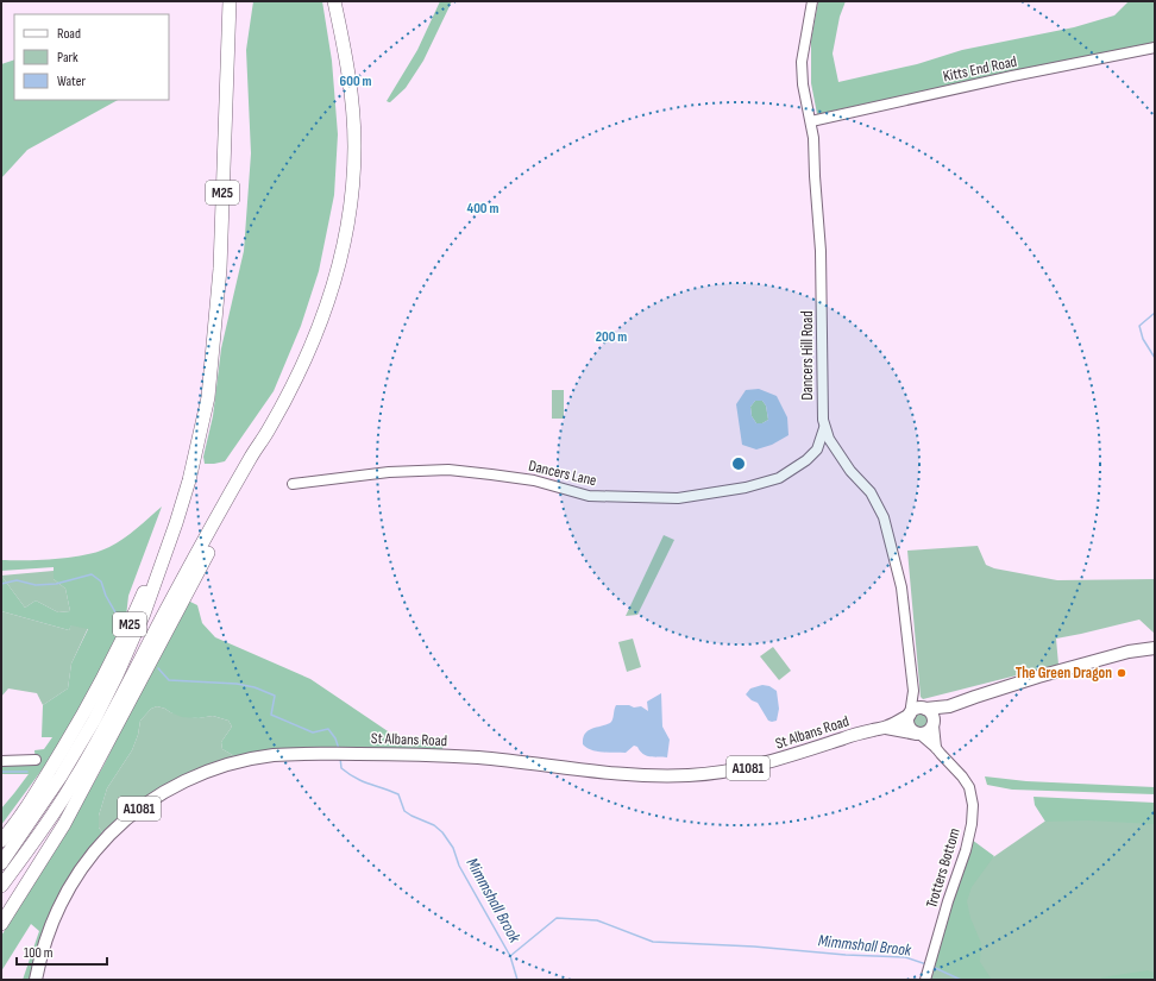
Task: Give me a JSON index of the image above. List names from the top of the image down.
{
  "streets": {
    "highway": ["M25"],
    "main road": ["St Albans Road", "A1081"],
    "street": [
      "Kitts End Road",
      "Dancers Hill Road",
      "Dancers Lane",
      "Trotters Bottom"
    ]
  },
  "crossings": [
    ["Kitts End Road", "Dancers Hill Road"],
    ["Dancers Hill Road", "Dancers Lane"],
    ["Dancers Hill Road", "St Albans Road"],
    ["Dancers Hill Road", "Trotters Bottom"],
    ["St Albans Road", "Trotters Bottom"]
  ],
  "water": ["Mimmshall Brook"],
  "places": ["The Green Dragon"],
  "legend": ["Road", "Park", "Water"],
  "scale_bar": "100 m",
  "rings": ["600 m", "400 m", "200 m"]
}
